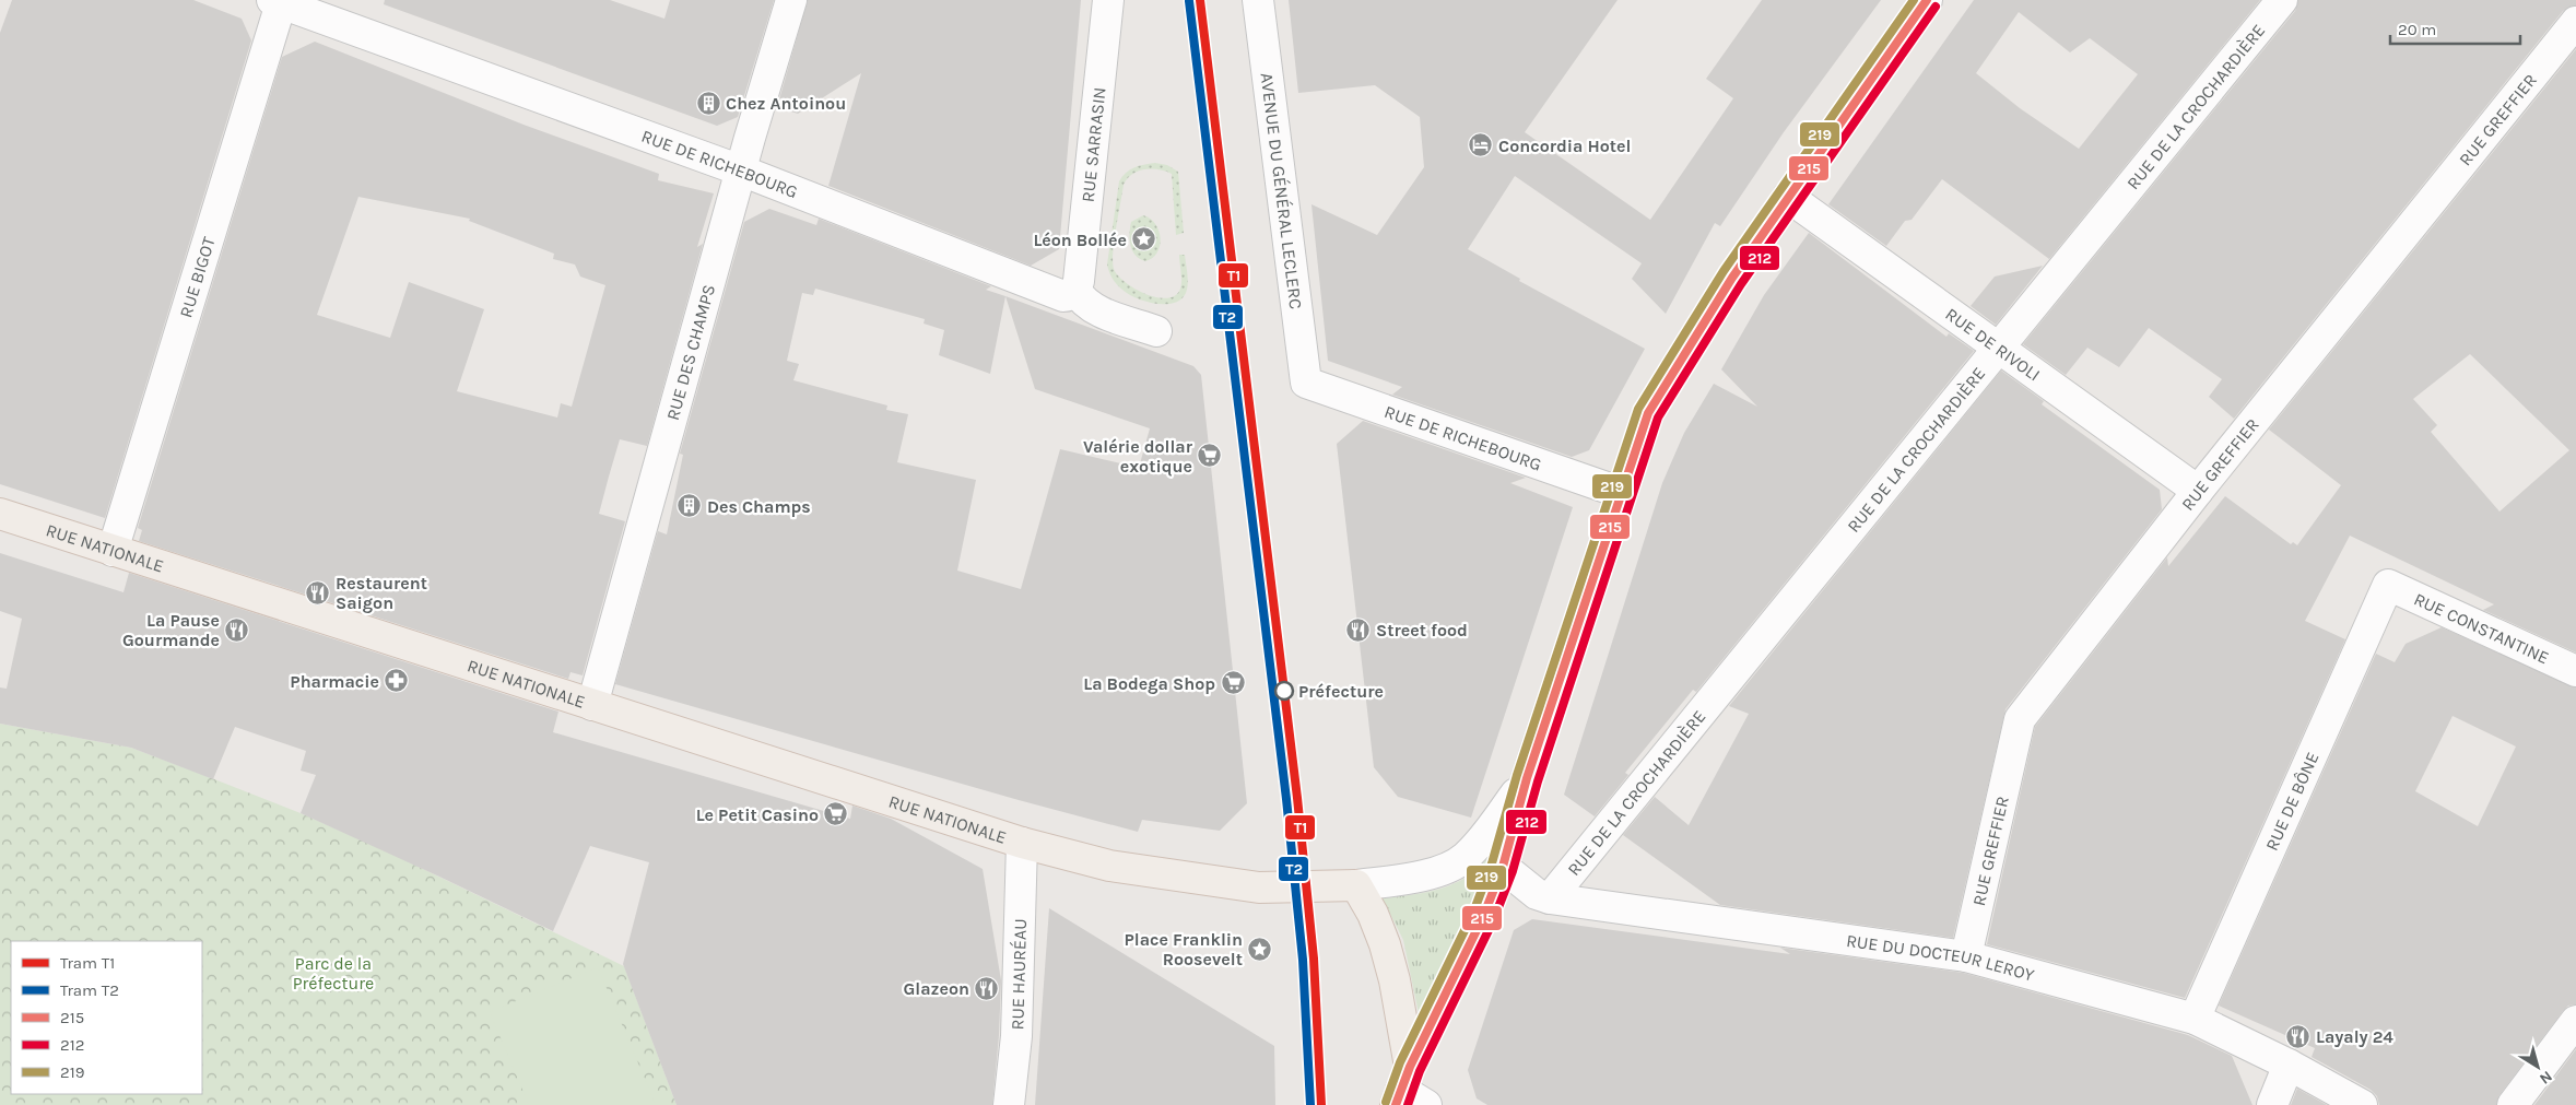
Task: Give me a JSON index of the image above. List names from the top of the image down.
{
  "streets": {
    "main road": ["RUE NATIONALE"],
    "street": [
      "RUE DE LA CROCHARDIÈRE",
      "RUE GREFFIER",
      "RUE SARRASIN",
      "RUE DE RICHEBOURG",
      "AVENUE DU GÉNÉRAL LECLERC",
      "RUE BIGOT",
      "RUE DE RIVOLI",
      "RUE DES CHAMPS",
      "RUE CONSTANTINE",
      "RUE DE BÔNE",
      "RUE DU DOCTEUR LEROY",
      "RUE HAURÉAU"
    ]
  },
  "crossings": [
    ["RUE DE LA CROCHARDIÈRE", "RUE DE RIVOLI"],
    ["RUE DE LA CROCHARDIÈRE", "RUE DU DOCTEUR LEROY"],
    ["RUE GREFFIER", "RUE DE RIVOLI"],
    ["RUE GREFFIER", "RUE DU DOCTEUR LEROY"],
    ["RUE SARRASIN", "RUE DE RICHEBOURG"],
    ["RUE DE RICHEBOURG", "AVENUE DU GÉNÉRAL LECLERC"],
    ["RUE DE RICHEBOURG", "RUE BIGOT"],
    ["RUE DE RICHEBOURG", "RUE DES CHAMPS"],
    ["RUE BIGOT", "RUE NATIONALE"],
    ["RUE DES CHAMPS", "RUE NATIONALE"],
    ["RUE NATIONALE", "RUE HAURÉAU"],
    ["RUE CONSTANTINE", "RUE DE BÔNE"],
    ["RUE DE BÔNE", "RUE DU DOCTEUR LEROY"]
  ],
  "parks": ["Parc de la Préfecture"],
  "places": {
    "building": ["Chez Antoinou", "Des Champs"],
    "hotel": ["Concordia Hotel"],
    "place": ["Léon Bollée", "Place Franklin Roosevelt"],
    "supermarket": ["Valérie dollar exotique", "La Bodega Shop", "Le Petit Casino"],
    "restaurant": [
      "Restaurent Saigon",
      "La Pause Gourmande",
      "Street food",
      "Glazeon",
      "Layaly 24"
    ],
    "pharmacy": ["Pharmacie"],
    "other": ["Préfecture"]
  },
  "lines": [
    "tram line T1",
    "transit line 215",
    "transit line 219",
    "tram line T2",
    "transit line 212"
  ],
  "legend": [
    "Tram T1",
    "Tram T2",
    "215",
    "212",
    "219"
  ],
  "scale_bar": "20 m",
  "north": "bottom right"
}
